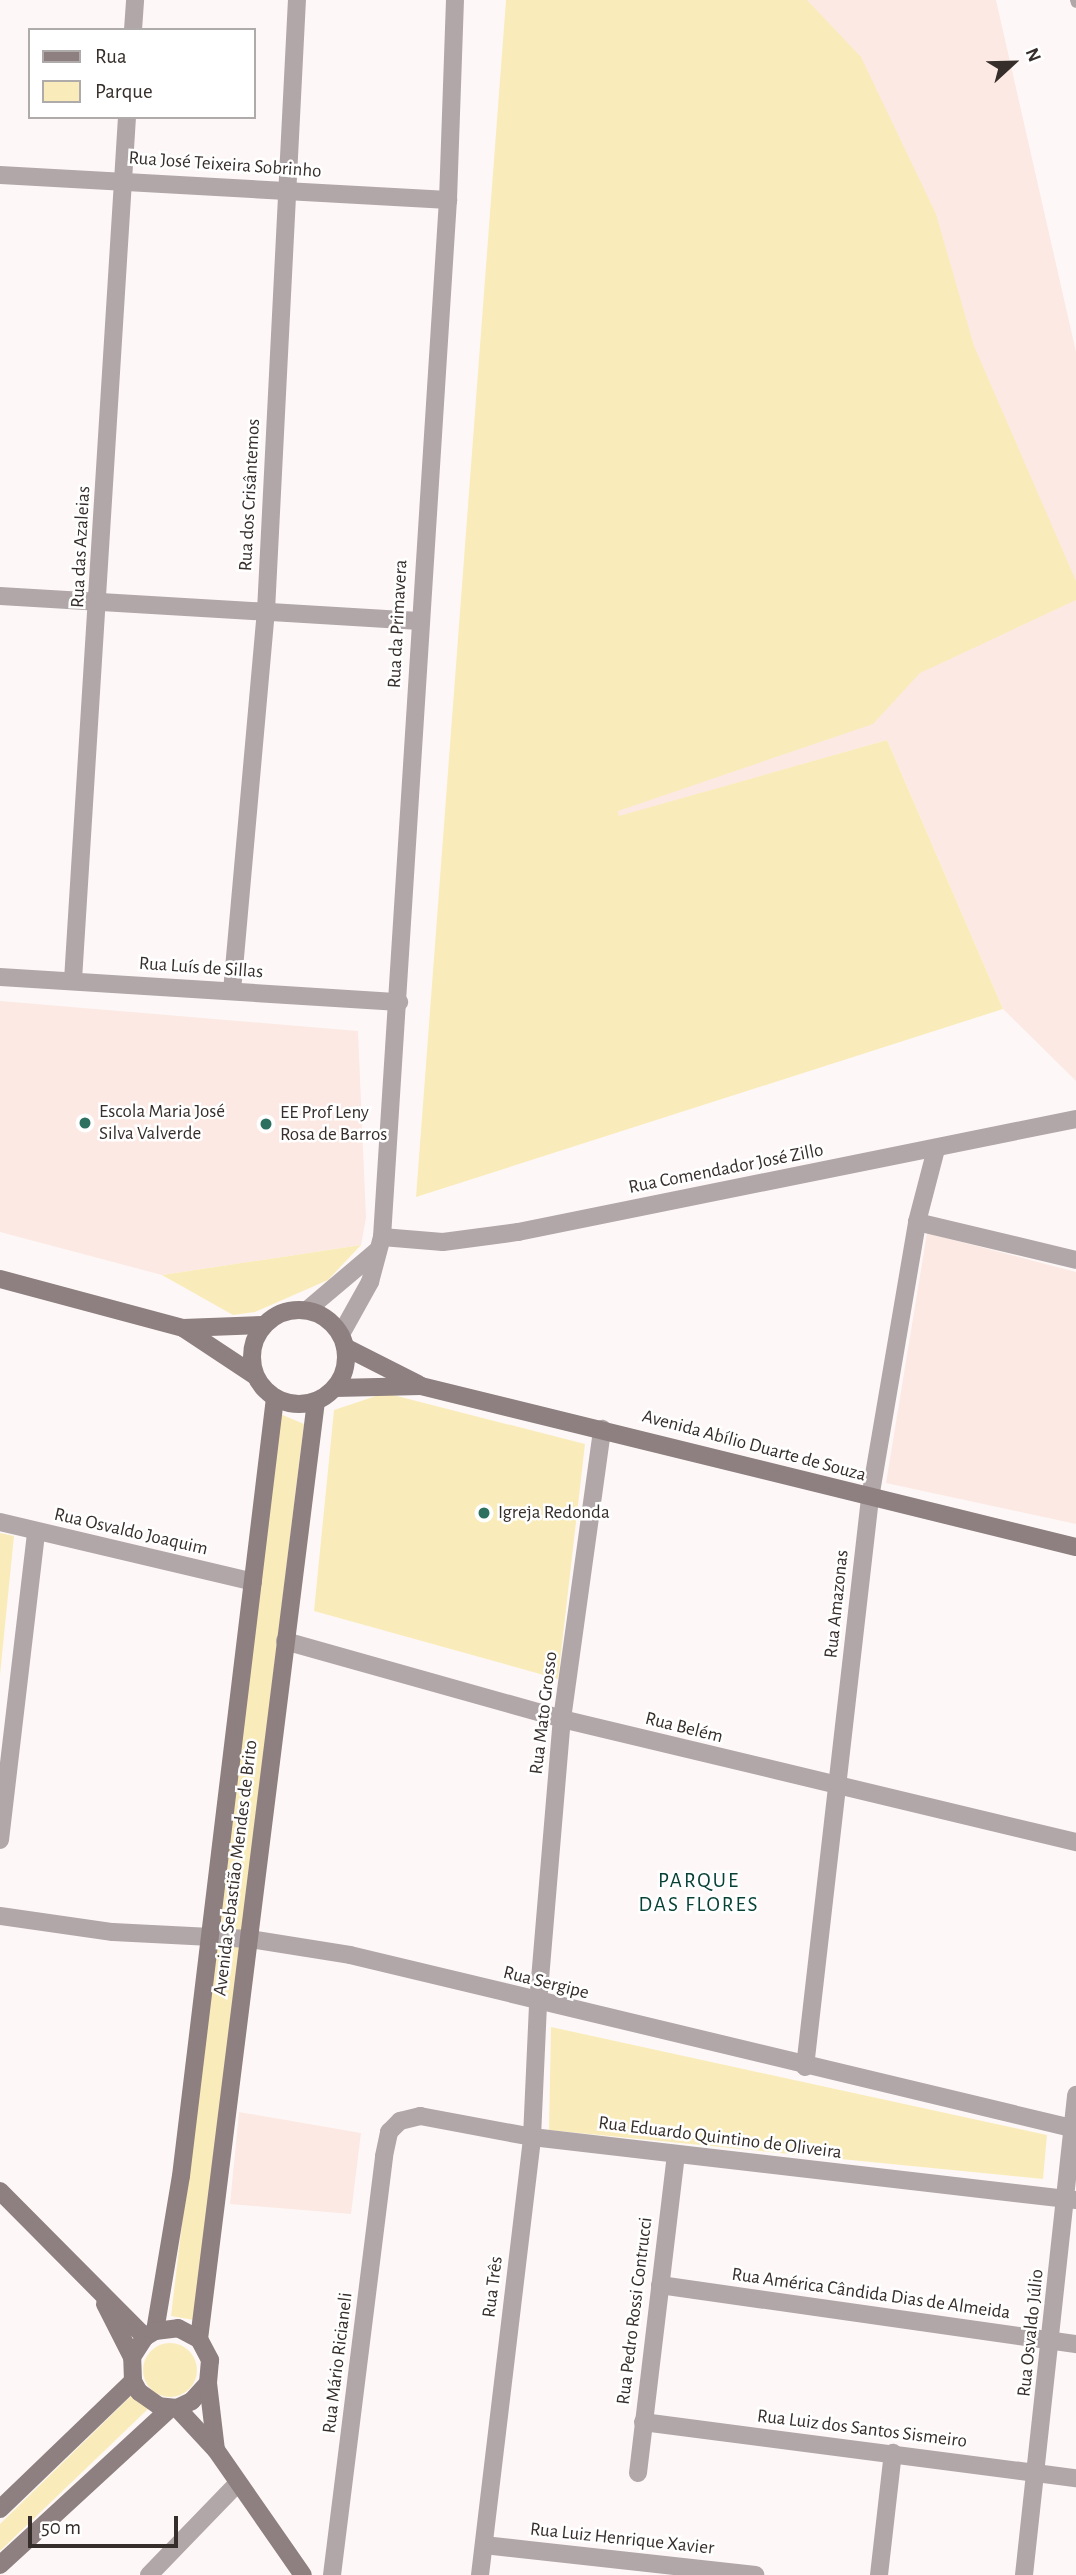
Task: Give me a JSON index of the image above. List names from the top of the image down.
{
  "streets": {
    "main road": ["Avenida Abílio Duarte de Souza", "Avenida Sebastião Mendes de Brito"],
    "street": [
      "Rua José Teixeira Sobrinho",
      "Rua dos Crisântemos",
      "Rua das Azaleias",
      "Rua da Primavera",
      "Rua Luís de Sillas",
      "Rua Comendador José Zillo",
      "Rua Osvaldo Joaquim",
      "Rua Amazonas",
      "Rua Mato Grosso",
      "Rua Belém",
      "Rua Sergipe",
      "Rua Eduardo Quintino de Oliveira",
      "Rua Três",
      "Rua América Cândida Dias de Almeida",
      "Rua Pedro Rossi Contrucci",
      "Rua Osvaldo Júlio",
      "Rua Mário Ricianeli",
      "Rua Luiz dos Santos Sismeiro",
      "Rua Luiz Henrique Xavier"
    ]
  },
  "crossings": [
    ["Rua José Teixeira Sobrinho", "Rua dos Crisântemos"],
    ["Rua José Teixeira Sobrinho", "Rua das Azaleias"],
    ["Rua José Teixeira Sobrinho", "Rua da Primavera"],
    ["Rua dos Crisântemos", "Rua Luís de Sillas"],
    ["Rua das Azaleias", "Rua Luís de Sillas"],
    ["Rua da Primavera", "Rua Luís de Sillas"],
    ["Rua da Primavera", "Rua Comendador José Zillo"],
    ["Rua da Primavera", "Avenida Abílio Duarte de Souza"],
    ["Rua da Primavera", "Avenida Sebastião Mendes de Brito"],
    ["Rua Comendador José Zillo", "Rua Amazonas"],
    ["Avenida Abílio Duarte de Souza", "Rua Amazonas"],
    ["Avenida Abílio Duarte de Souza", "Rua Mato Grosso"],
    ["Avenida Abílio Duarte de Souza", "Avenida Sebastião Mendes de Brito"],
    ["Rua Osvaldo Joaquim", "Avenida Sebastião Mendes de Brito"],
    ["Rua Amazonas", "Rua Belém"],
    ["Rua Amazonas", "Rua Sergipe"],
    ["Rua Mato Grosso", "Rua Belém"],
    ["Rua Mato Grosso", "Rua Sergipe"],
    ["Rua Mato Grosso", "Rua Três"],
    ["Rua Belém", "Avenida Sebastião Mendes de Brito"],
    ["Avenida Sebastião Mendes de Brito", "Rua Sergipe"],
    ["Rua Sergipe", "Rua Três"],
    ["Rua Sergipe", "Rua Osvaldo Júlio"],
    ["Rua Eduardo Quintino de Oliveira", "Rua Três"],
    ["Rua Eduardo Quintino de Oliveira", "Rua Pedro Rossi Contrucci"],
    ["Rua Eduardo Quintino de Oliveira", "Rua Osvaldo Júlio"],
    ["Rua Eduardo Quintino de Oliveira", "Rua Mário Ricianeli"],
    ["Rua Três", "Rua Luiz Henrique Xavier"],
    ["Rua América Cândida Dias de Almeida", "Rua Pedro Rossi Contrucci"],
    ["Rua América Cândida Dias de Almeida", "Rua Osvaldo Júlio"],
    ["Rua Pedro Rossi Contrucci", "Rua Luiz dos Santos Sismeiro"],
    ["Rua Osvaldo Júlio", "Rua Luiz dos Santos Sismeiro"]
  ],
  "districts": ["PARQUE DAS FLORES"],
  "places": ["Escola Maria José Silva Valverde", "EE Prof Leny Rosa de Barros", "Igreja Redonda"],
  "legend": ["Rua", "Parque"],
  "scale_bar": "50 m",
  "north": "right"
}
